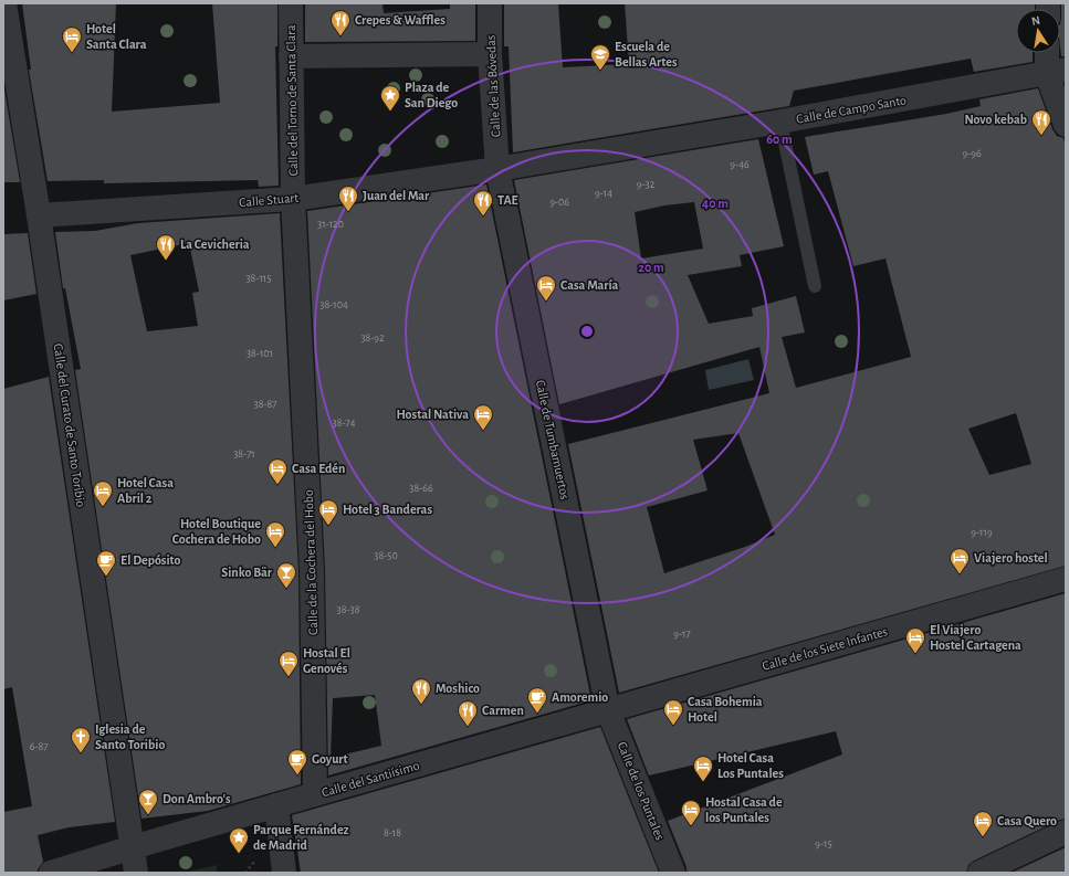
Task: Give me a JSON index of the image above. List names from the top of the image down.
{
  "streets": {
    "street": [
      "Calle de las Bóvedas",
      "Calle del Torno de Santa Clara",
      "Calle de Campo Santo",
      "Calle Stuart",
      "Calle del Curato de Santo Toribio",
      "Calle de Tumbamuertos",
      "Calle de la Cochera del Hobo",
      "Calle de los Siete Infantes",
      "Calle del Santiísimo",
      "Calle de los Puntales"
    ]
  },
  "crossings": [
    ["Calle de las Bóvedas", "Calle de Campo Santo"],
    ["Calle de las Bóvedas", "Calle Stuart"],
    ["Calle de las Bóvedas", "Calle de Tumbamuertos"],
    ["Calle del Torno de Santa Clara", "Calle Stuart"],
    ["Calle del Torno de Santa Clara", "Calle de la Cochera del Hobo"],
    ["Calle de Campo Santo", "Calle Stuart"],
    ["Calle de Campo Santo", "Calle de Tumbamuertos"],
    ["Calle Stuart", "Calle del Curato de Santo Toribio"],
    ["Calle Stuart", "Calle de Tumbamuertos"],
    ["Calle Stuart", "Calle de la Cochera del Hobo"],
    ["Calle del Curato de Santo Toribio", "Calle del Santiísimo"],
    ["Calle de Tumbamuertos", "Calle de los Siete Infantes"],
    ["Calle de Tumbamuertos", "Calle del Santiísimo"],
    ["Calle de Tumbamuertos", "Calle de los Puntales"],
    ["Calle de la Cochera del Hobo", "Calle del Santiísimo"],
    ["Calle de los Siete Infantes", "Calle del Santiísimo"],
    ["Calle de los Siete Infantes", "Calle de los Puntales"],
    ["Calle del Santiísimo", "Calle de los Puntales"]
  ],
  "places": {
    "restaurant": [
      "Crepes & Waffles",
      "Novo kebab",
      "Juan del Mar",
      "TAE",
      "La Cevicheria",
      "Moshico",
      "Carmen"
    ],
    "hotel": [
      "Hotel Santa Clara",
      "Casa María",
      "Hostal Nativa",
      "Casa Edén",
      "Hotel Casa Abril 2",
      "Hotel 3 Banderas",
      "Hotel Boutique Cochera de Hobo",
      "Viajero hostel",
      "El Viajero Hostel Cartagena",
      "Hostal El Genovés",
      "Casa Bohemia Hotel",
      "Hotel Casa Los Puntales",
      "Hostal Casa de los Puntales",
      "Casa Quero"
    ],
    "school or university": ["Escuela de Bellas Artes"],
    "place": ["Plaza de San Diego", "Parque Fernández de Madrid"],
    "cafe": ["El Depósito", "Amoremio", "Goyurt"],
    "bar": ["Sinko Bär", "Don Ambro's"],
    "church": ["Iglesia de Santo Toribio"]
  },
  "house_numbers": [
    "9-96",
    "9-46",
    "9-32",
    "9-14",
    "9-06",
    "31-120",
    "38-115",
    "38-104",
    "38-92",
    "38-101",
    "38-87",
    "38-74",
    "38-71",
    "38-66",
    "9-119",
    "38-50",
    "38-38",
    "9-17",
    "6-87",
    "8-18",
    "9-15"
  ],
  "north": "top",
  "rings": ["60 m", "40 m", "20 m"]
}
